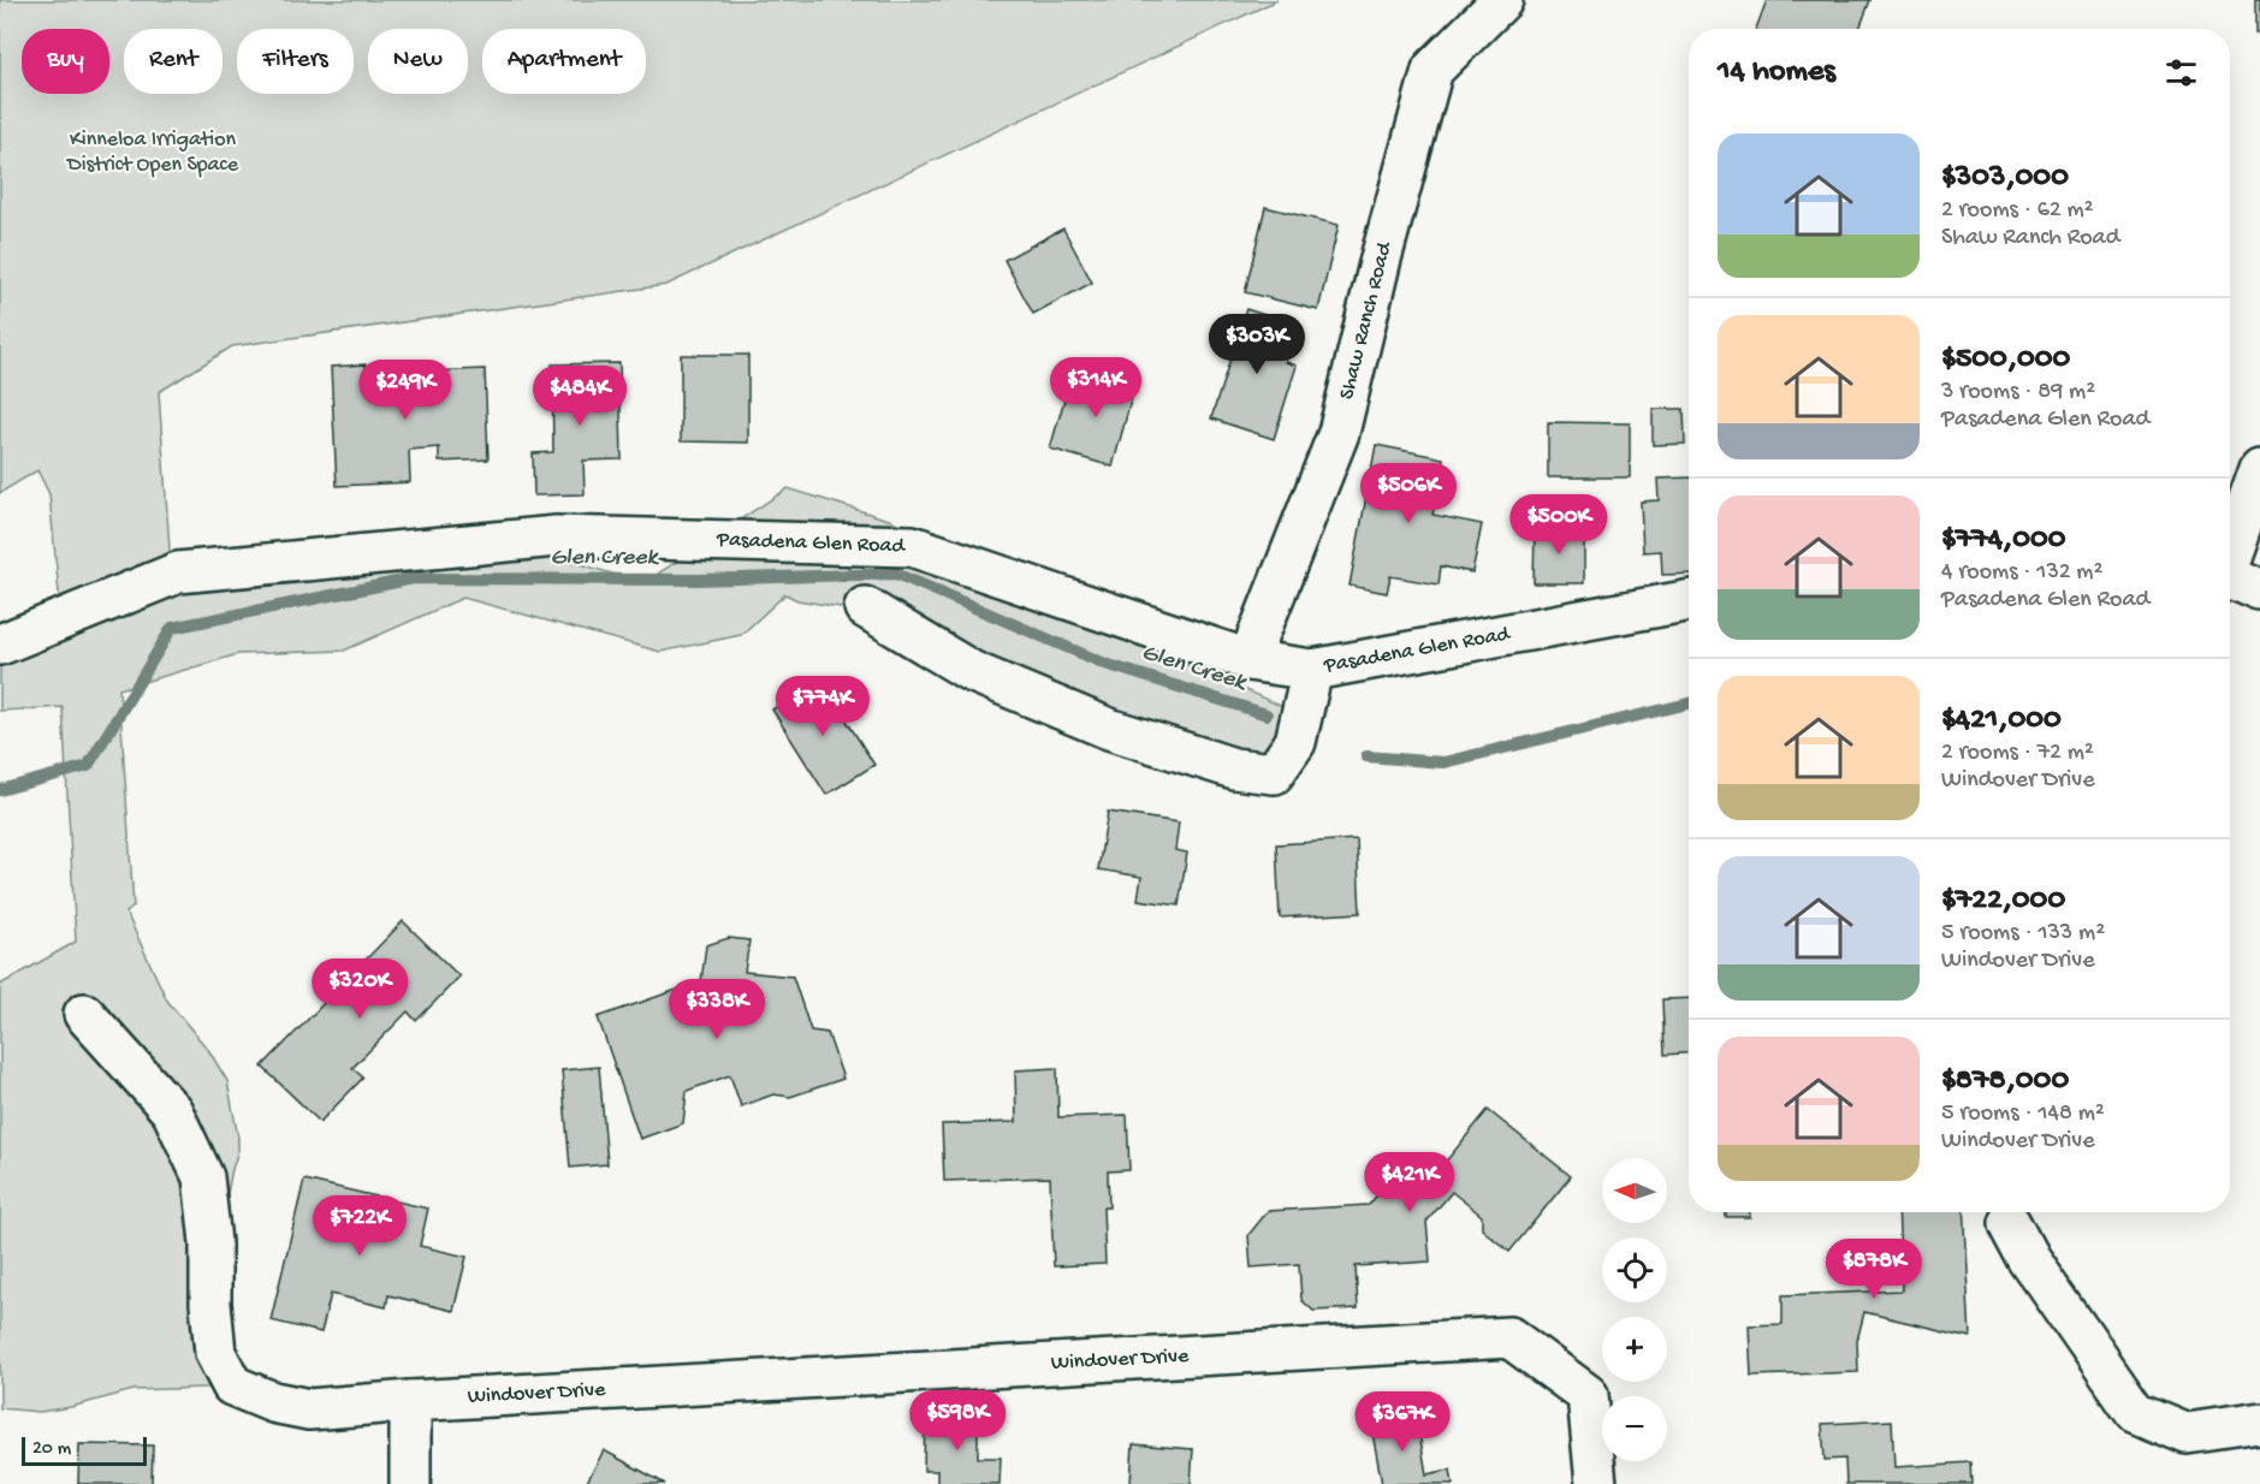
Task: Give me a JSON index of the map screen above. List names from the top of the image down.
{
  "streets": {
    "street": ["Shaw Ranch Road", "Pasadena Glen Road", "Windover Drive"]
  },
  "crossings": [
    ["Shaw Ranch Road", "Pasadena Glen Road"]
  ],
  "water": ["Glen Creek"],
  "parks": ["Kinneloa Irrigation District Open Space"],
  "scale_bar": "20 m",
  "north": "left",
  "page": {
    "chip": [
      "Buy",
      "Rent",
      "Filters",
      "New",
      "Apartment"
    ],
    "heading": "14 homes",
    "list": [
      {
        "name": "$303,000",
        "note": "2 rooms · 62 m² · Shaw Ranch Road"
      },
      {
        "name": "$500,000",
        "note": "3 rooms · 89 m² · Pasadena Glen Road"
      },
      {
        "name": "$774,000",
        "note": "4 rooms · 132 m² · Pasadena Glen Road"
      },
      {
        "name": "$421,000",
        "note": "2 rooms · 72 m² · Windover Drive"
      },
      {
        "name": "$722,000",
        "note": "5 rooms · 133 m² · Windover Drive"
      },
      {
        "name": "$878,000",
        "note": "5 rooms · 148 m² · Windover Drive"
      }
    ],
    "price": [
      "$303K",
      "$314K",
      "$249K",
      "$484K",
      "$506K",
      "$500K",
      "$774K",
      "$320K",
      "$338K",
      "$421K",
      "$722K",
      "$878K",
      "$598K",
      "$367K"
    ],
    "map_buttons": ["+", "−"],
    "scale": "20 m"
  }
}
